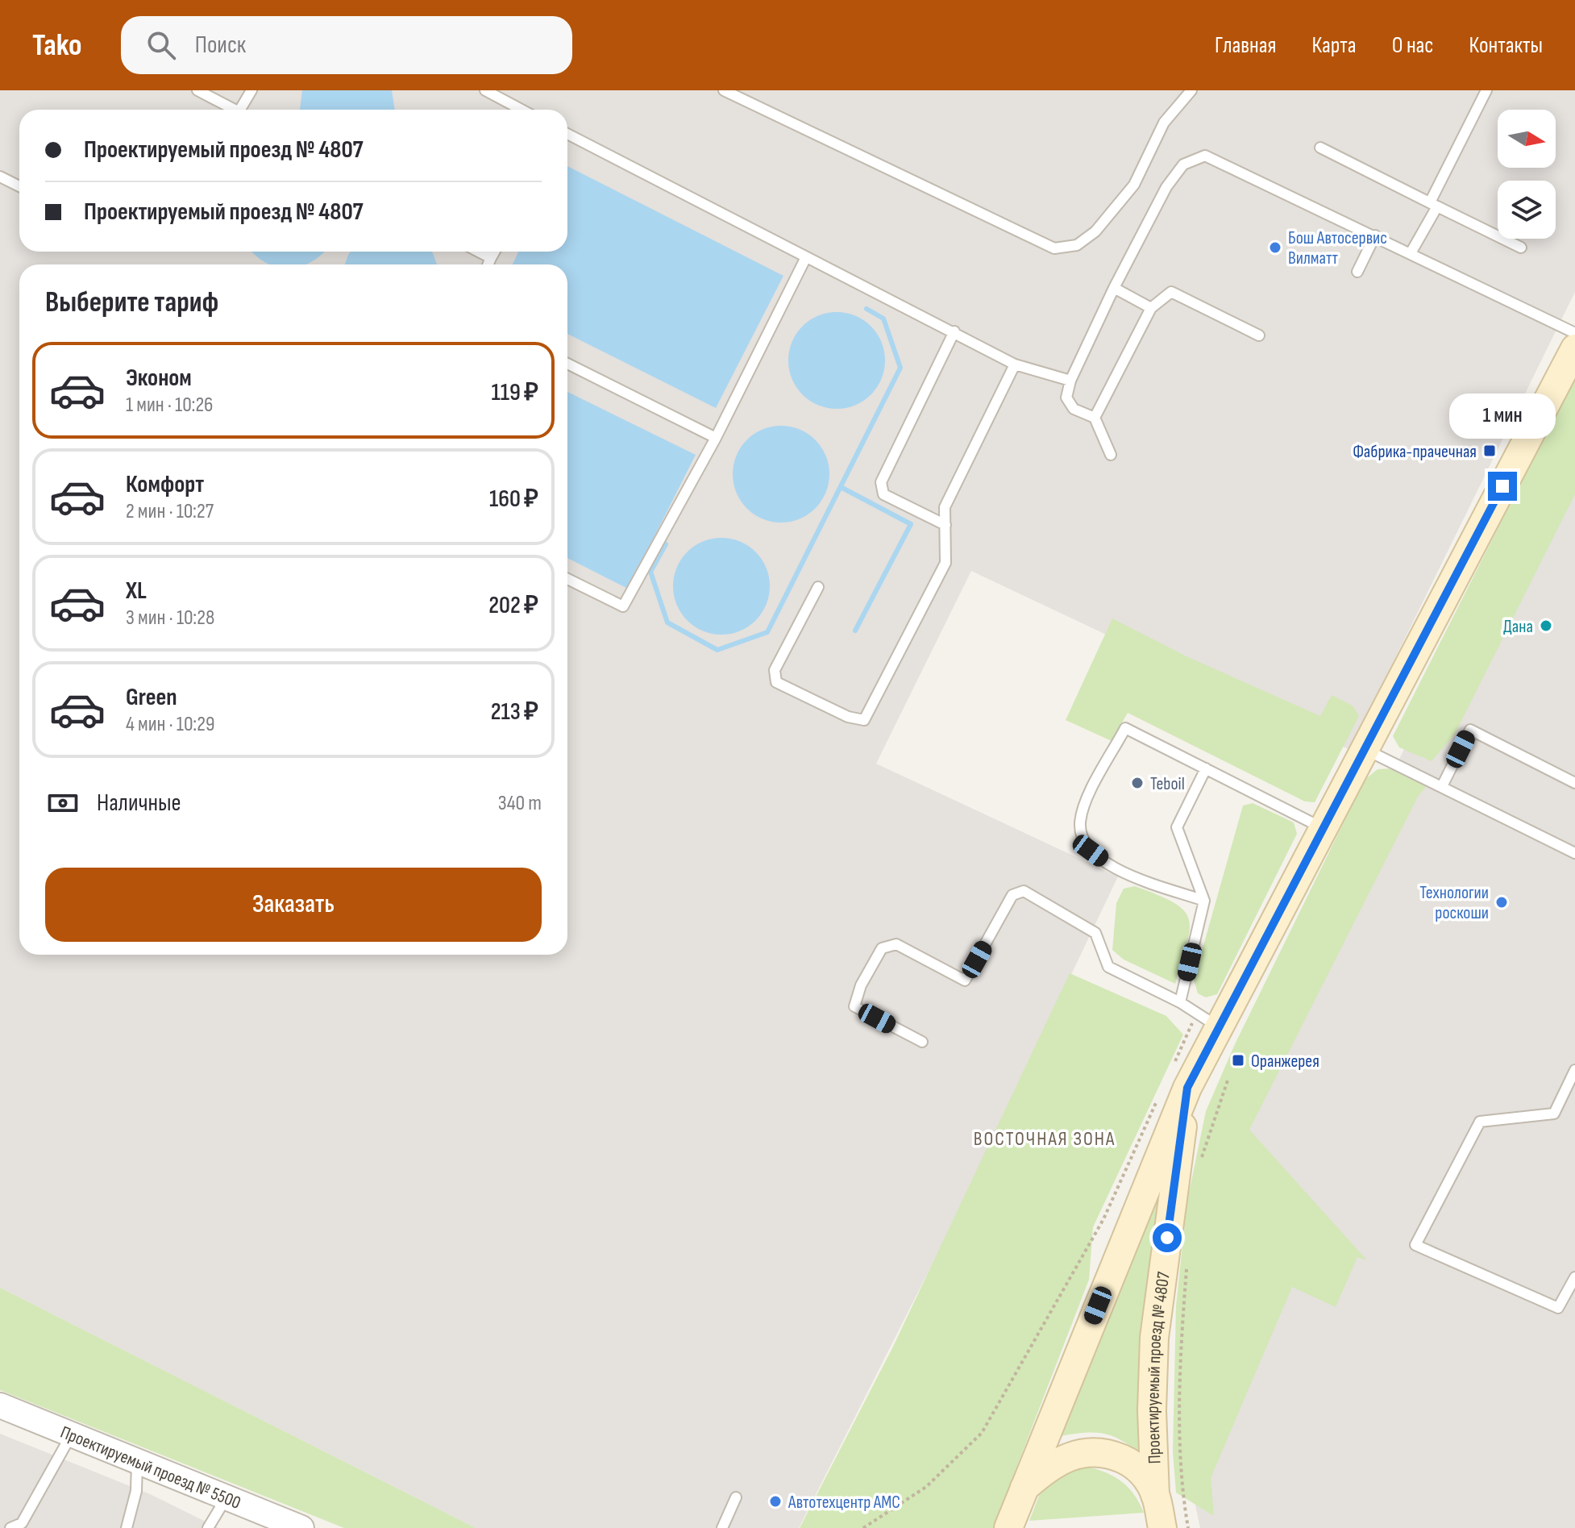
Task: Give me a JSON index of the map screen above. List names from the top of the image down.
{
  "streets": {
    "main road": ["Проектируемый проезд № 4807"],
    "street": ["Проектируемый проезд № 5500"]
  },
  "districts": ["ВОСТОЧНАЯ ЗОНА"],
  "places": {
    "other": [
      "Бош Автосервис Вилматт",
      "Дана",
      "Teboil",
      "Технологии роскоши",
      "Автотехцентр АМС"
    ],
    "transit": ["Фабрика-прачечная", "Оранжерея"]
  },
  "north": "right",
  "page": {
    "header": "Tako",
    "search": "Поиск",
    "nav": [
      "Главная",
      "Карта",
      "О нас",
      "Контакты"
    ],
    "banner": ["Проектируемый проезд № 4807", "Проектируемый проезд № 4807"],
    "heading": "Выберите тариф",
    "list": [
      {
        "name": "Эконом",
        "note": "1 мин · 10:26",
        "value": "119 ₽"
      },
      {
        "name": "Комфорт",
        "note": "2 мин · 10:27",
        "value": "160 ₽"
      },
      {
        "name": "XL",
        "note": "3 мин · 10:28",
        "value": "202 ₽"
      },
      {
        "name": "Green",
        "note": "4 мин · 10:29",
        "value": "213 ₽"
      }
    ],
    "bubble": "1 мин",
    "pay": ["Наличные", "340 m"],
    "buttons": "Заказать"
  }
}
